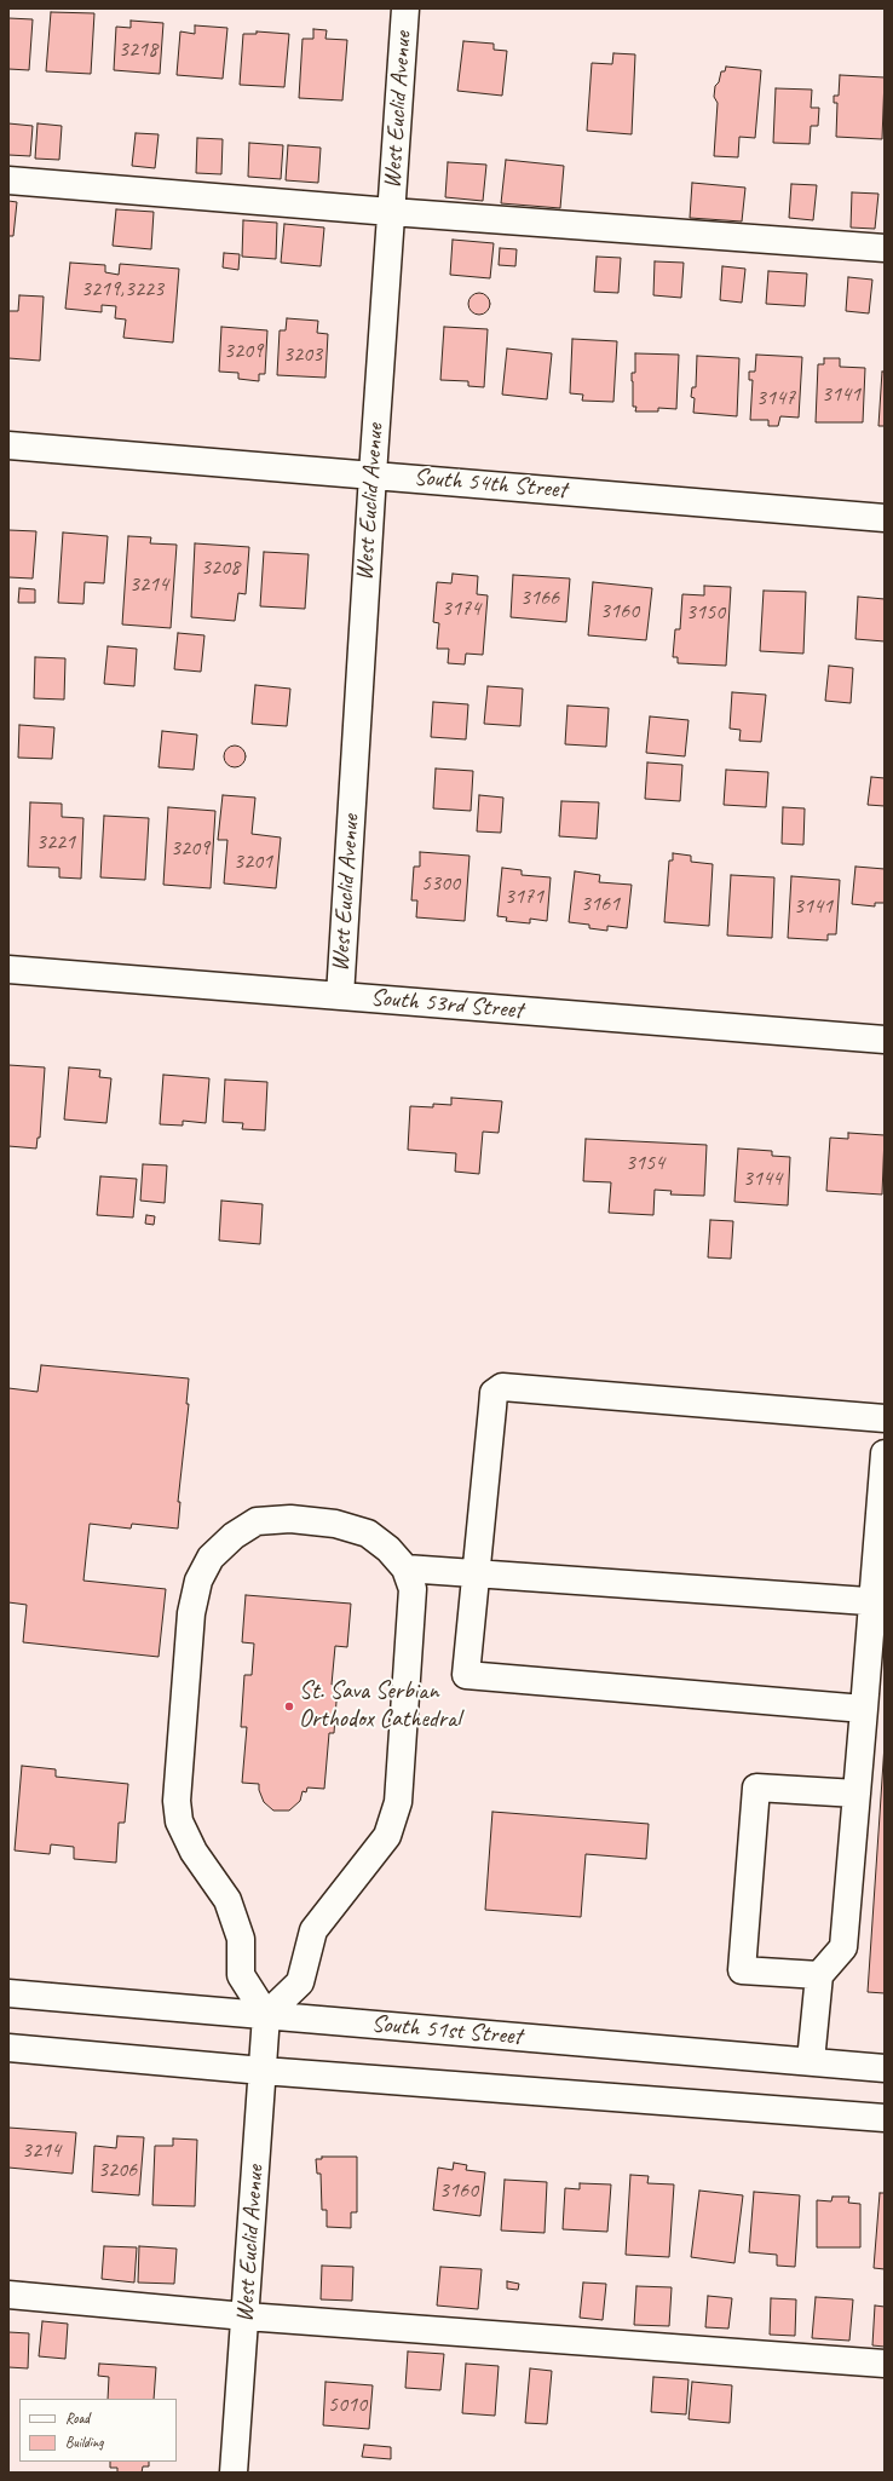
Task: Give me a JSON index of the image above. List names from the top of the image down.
{
  "streets": {
    "street": [
      "West Euclid Avenue",
      "South 54th Street",
      "South 53rd Street",
      "South 51st Street"
    ]
  },
  "crossings": [
    ["West Euclid Avenue", "South 54th Street"],
    ["West Euclid Avenue", "South 53rd Street"],
    ["West Euclid Avenue", "South 51st Street"]
  ],
  "places": ["St. Sava Serbian Orthodox Cathedral"],
  "house_numbers": [
    "3218",
    "3219,3223",
    "3209",
    "3203",
    "3141",
    "3147",
    "3208",
    "3214",
    "3166",
    "3174",
    "3160",
    "3150",
    "3221",
    "3209",
    "3201",
    "5300",
    "3171",
    "3161",
    "3141",
    "3154",
    "3144",
    "3214",
    "3206",
    "3160",
    "5010"
  ],
  "legend": ["Road", "Building"]
}
